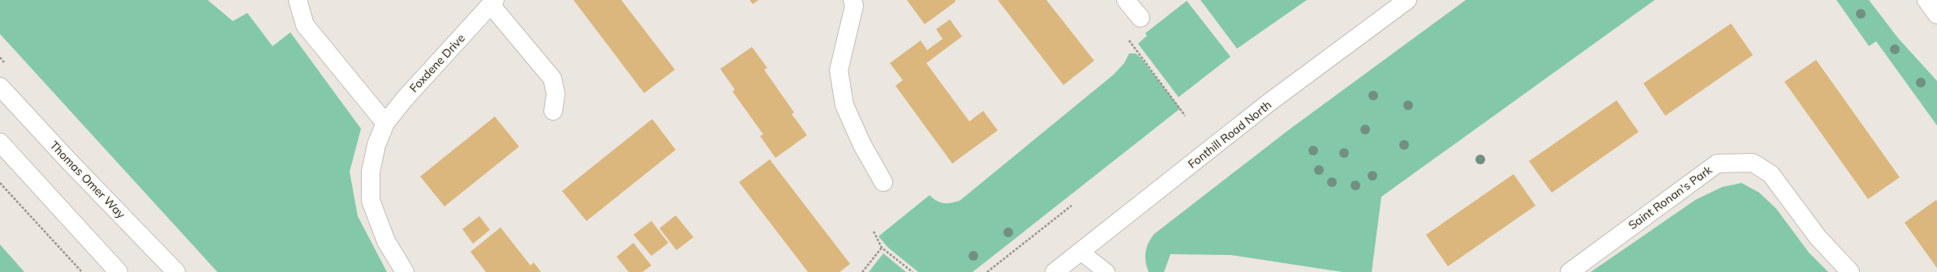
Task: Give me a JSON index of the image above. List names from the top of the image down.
{
  "streets": {
    "street": [
      "Foxdene Drive",
      "Fonthill Road North",
      "Thomas Omer Way",
      "Saint Ronan's Park"
    ]
  }
}
